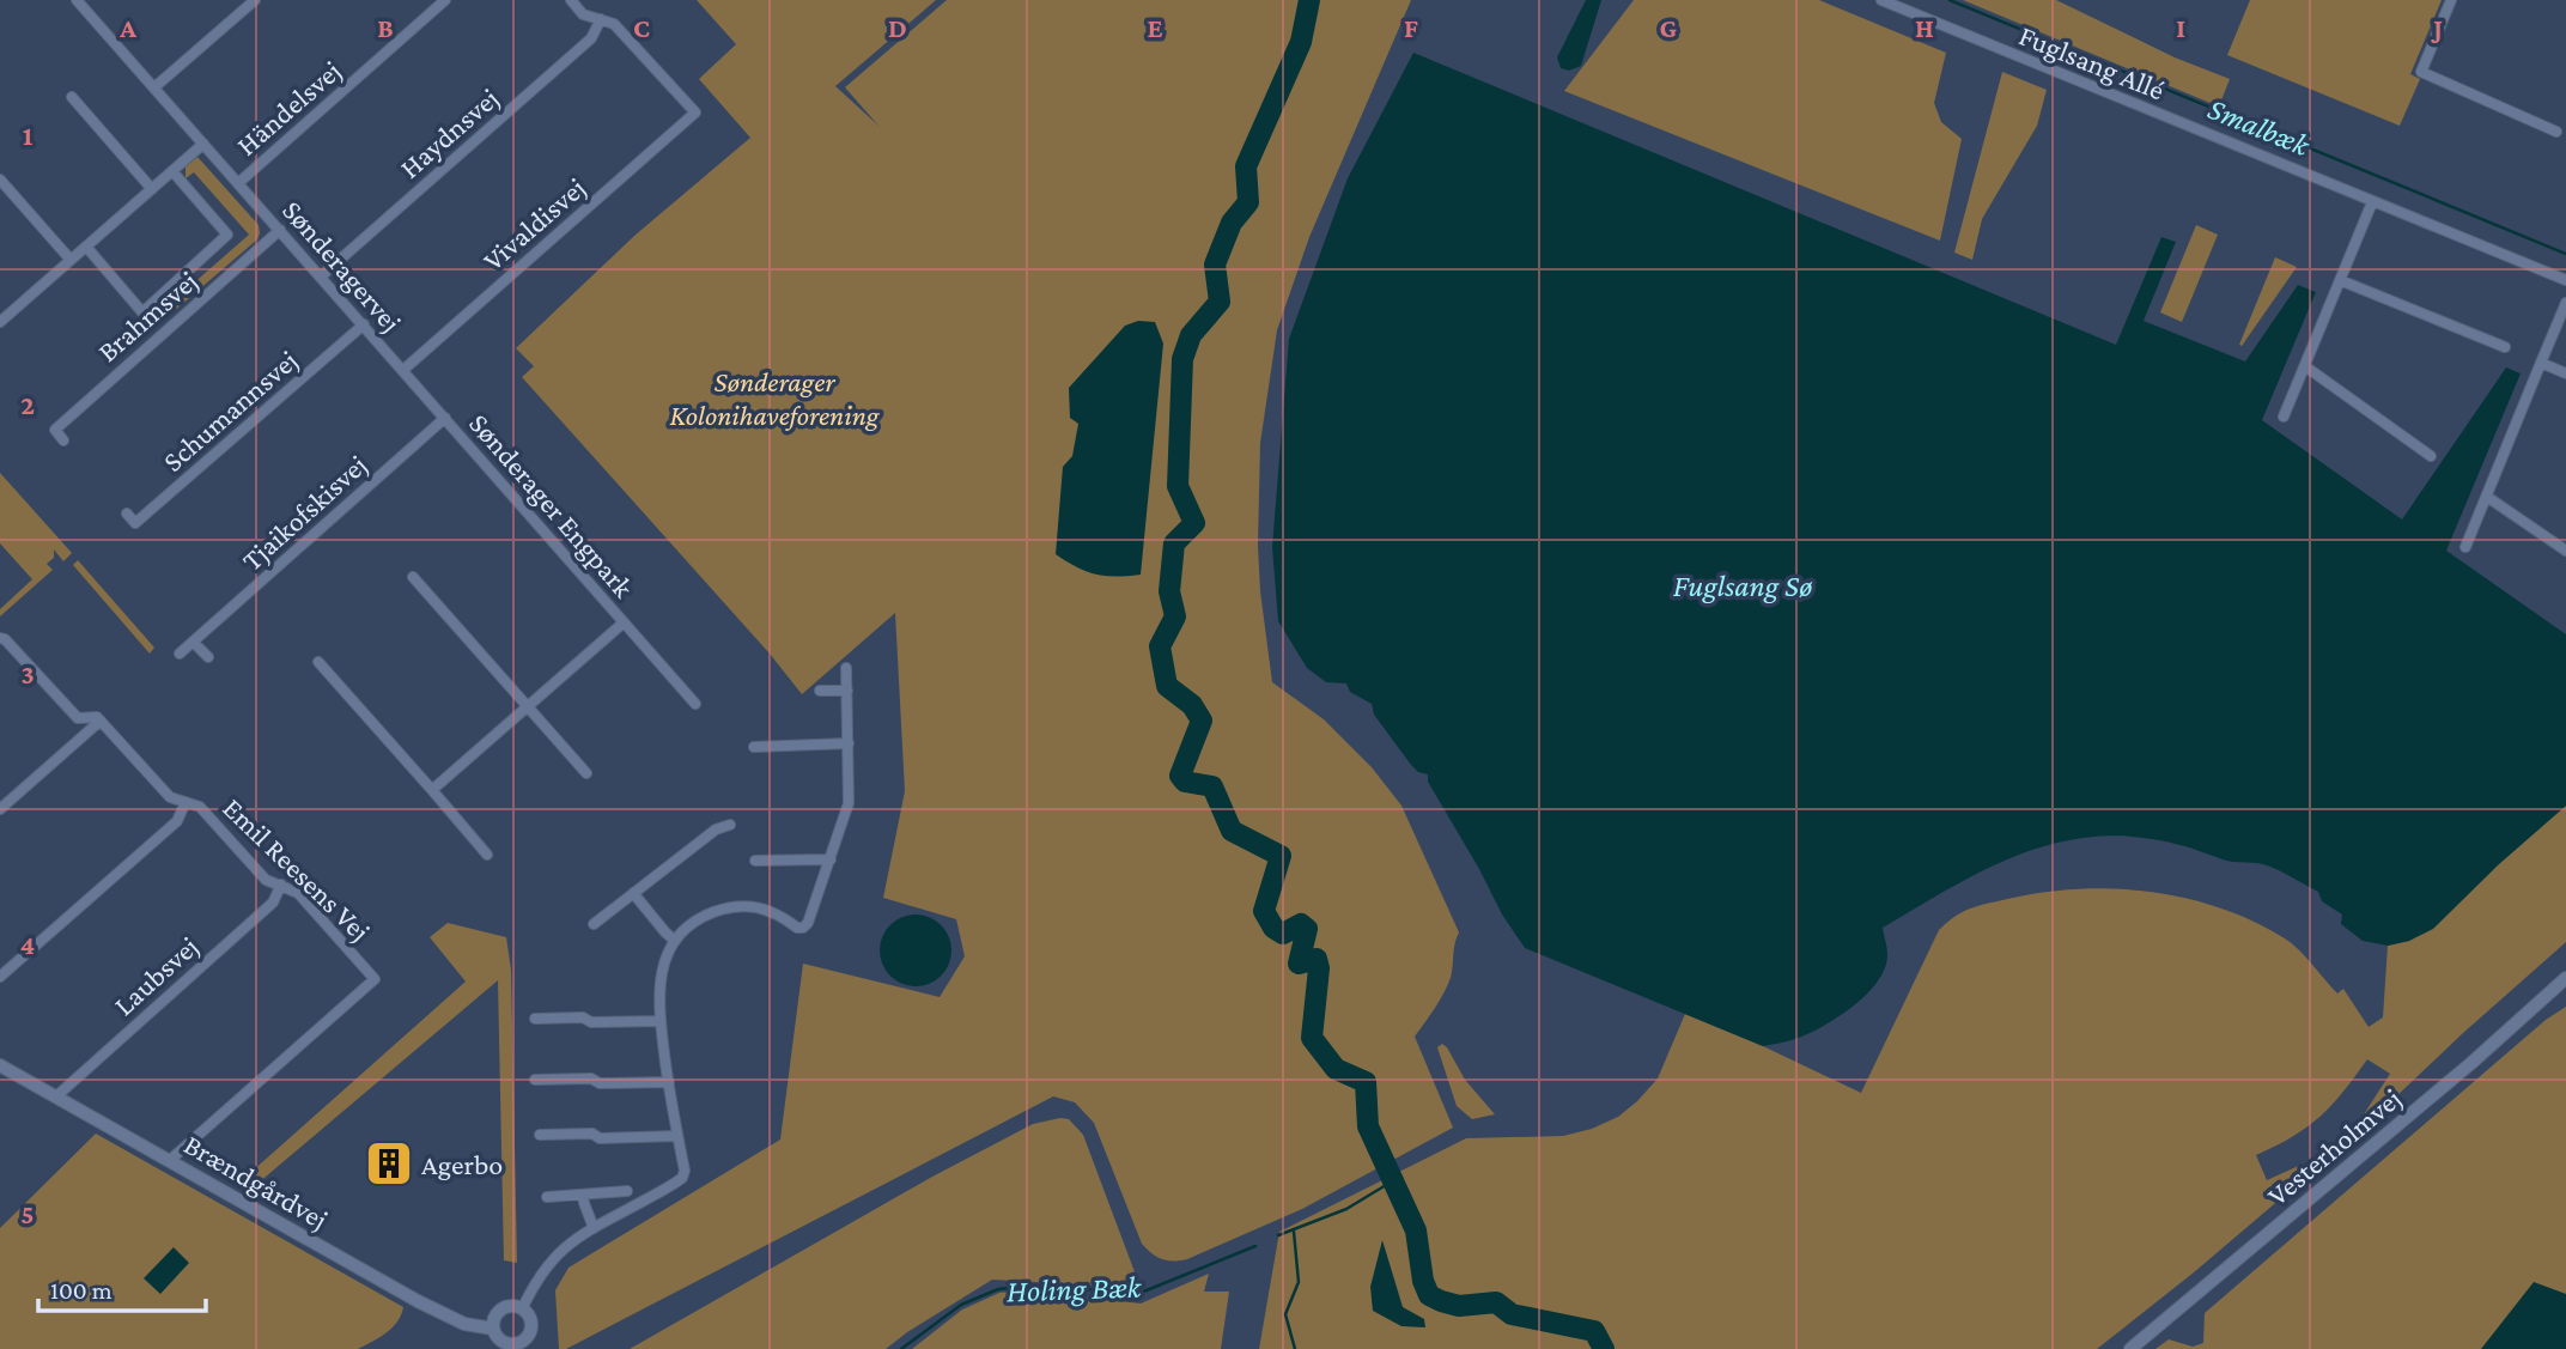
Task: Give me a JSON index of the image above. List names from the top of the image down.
{
  "streets": {
    "street": [
      "Fuglsang Allé",
      "Händelsvej",
      "Haydnsvej",
      "Vivaldisvej",
      "Sønderagervej",
      "Brahmsvej",
      "Schumannsvej",
      "Sønderager Engpark",
      "Tjaikofskisvej",
      "Emil Reesens Vej",
      "Laubsvej",
      "Vesterholmvej",
      "Brændgårdvej"
    ]
  },
  "crossings": [
    ["Händelsvej", "Sønderagervej"],
    ["Haydnsvej", "Vivaldisvej"],
    ["Haydnsvej", "Sønderagervej"],
    ["Vivaldisvej", "Sønderagervej"],
    ["Sønderagervej", "Brahmsvej"],
    ["Sønderagervej", "Schumannsvej"],
    ["Sønderagervej", "Sønderager Engpark"],
    ["Sønderagervej", "Tjaikofskisvej"],
    ["Sønderager Engpark", "Tjaikofskisvej"],
    ["Emil Reesens Vej", "Laubsvej"],
    ["Emil Reesens Vej", "Brændgårdvej"],
    ["Laubsvej", "Brændgårdvej"]
  ],
  "water": ["Smalbæk", "Fuglsang Sø", "Holing Bæk"],
  "parks": ["Sønderager Kolonihaveforening"],
  "places": {
    "building": ["Agerbo"]
  },
  "scale_bar": "100 m",
  "grid": {
    "columns": [
      "A",
      "B",
      "C",
      "D",
      "E",
      "F",
      "G",
      "H",
      "I",
      "J"
    ],
    "rows": [
      "1",
      "2",
      "3",
      "4",
      "5"
    ]
  }
}
